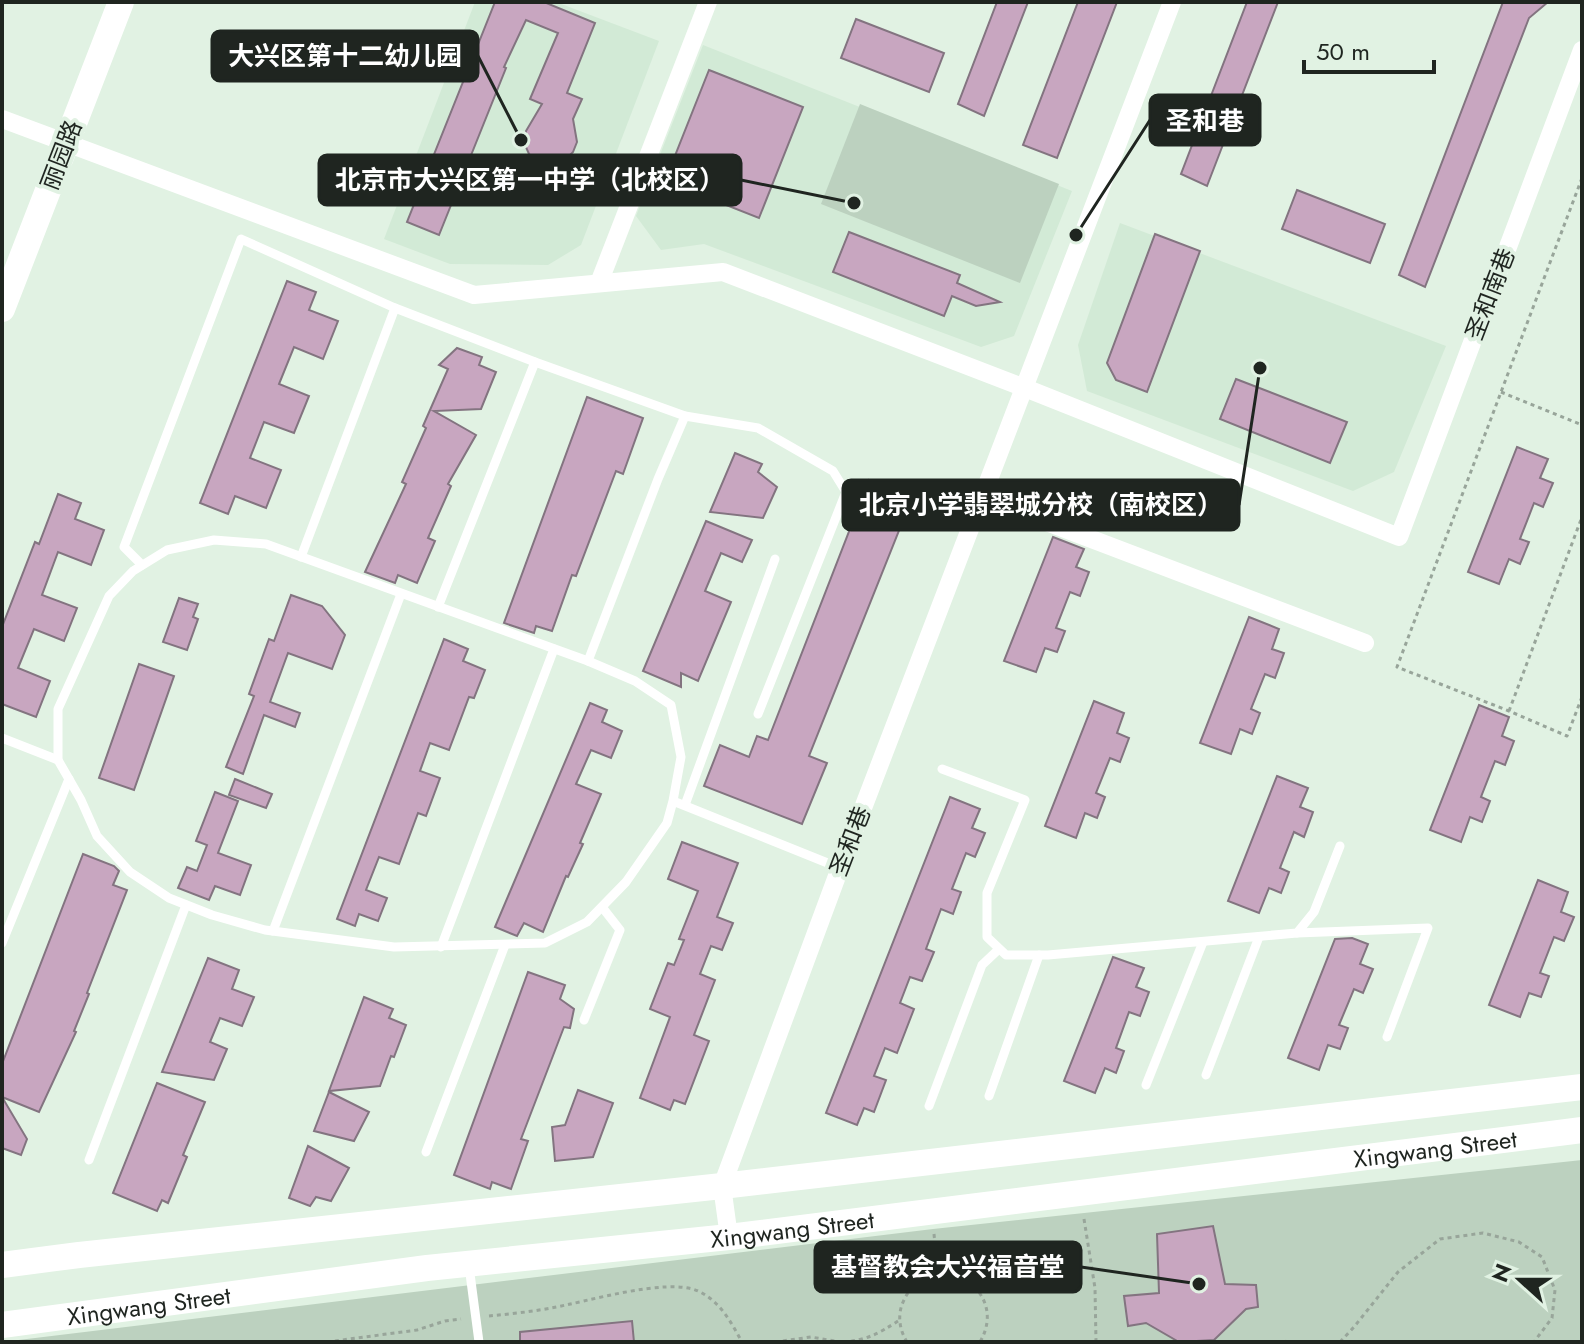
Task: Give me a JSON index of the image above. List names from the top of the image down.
{
  "streets": {
    "main road": ["丽园路", "Xingwang Street"],
    "street": ["圣和南巷", "圣和巷"]
  },
  "crossings": [
    ["圣和南巷", "圣和巷"],
    ["圣和巷", "Xingwang Street"]
  ],
  "places": [
    "大兴区第十二幼儿园",
    "北京市大兴区第一中学（北校区）",
    "圣和巷",
    "北京小学翡翠城分校（南校区）",
    "基督教会大兴福音堂"
  ],
  "scale_bar": "50 m",
  "north": "left"
}
